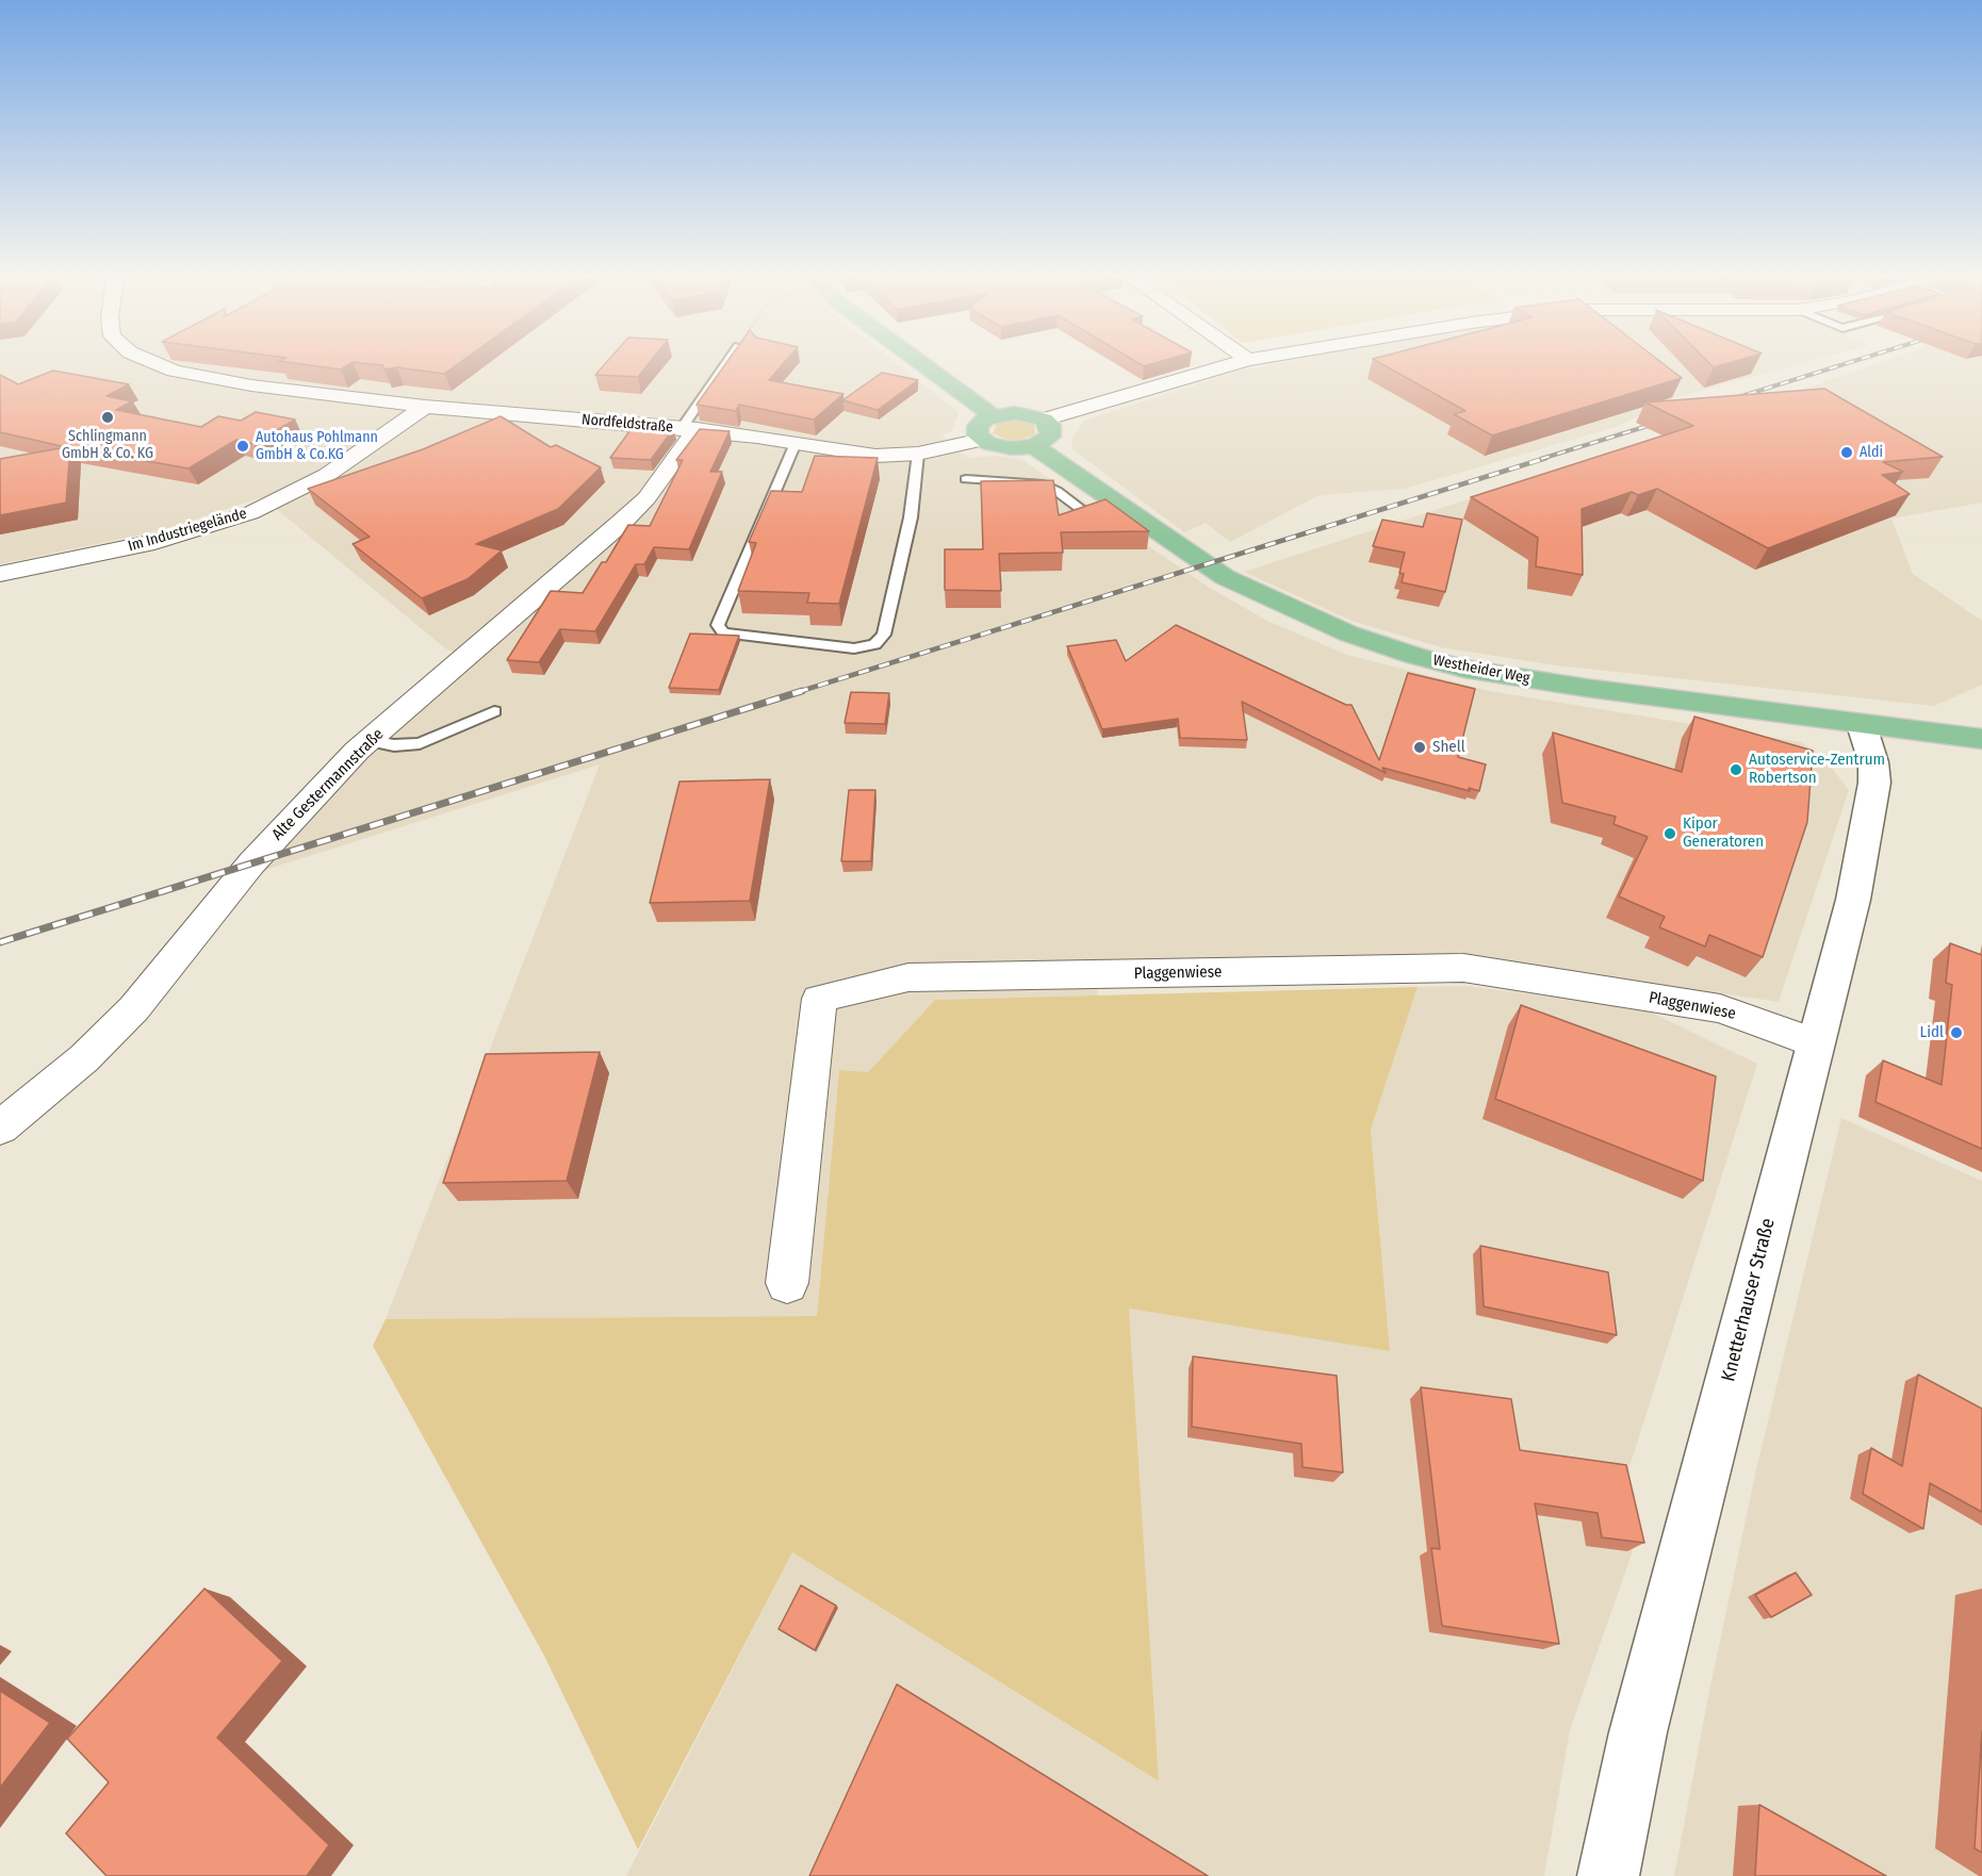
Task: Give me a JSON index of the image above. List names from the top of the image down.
{
  "streets": {
    "main road": ["Westheider Weg"],
    "street": [
      "Nordfeldstraße",
      "Im Industriegelände",
      "Alte Gestermannstraße",
      "Plaggenwiese",
      "Knetterhauser Straße"
    ]
  },
  "crossings": [
    ["Nordfeldstraße", "Im Industriegelände"],
    ["Nordfeldstraße", "Alte Gestermannstraße"],
    ["Westheider Weg", "Knetterhauser Straße"],
    ["Plaggenwiese", "Knetterhauser Straße"]
  ],
  "places": [
    "Schlingmann GmbH & Co. KG",
    "Autohaus Pohlmann GmbH & Co.KG",
    "Aldi",
    "Shell",
    "Autoservice-Zentrum Robertson",
    "Kipor Generatoren",
    "Lidl"
  ]
}
